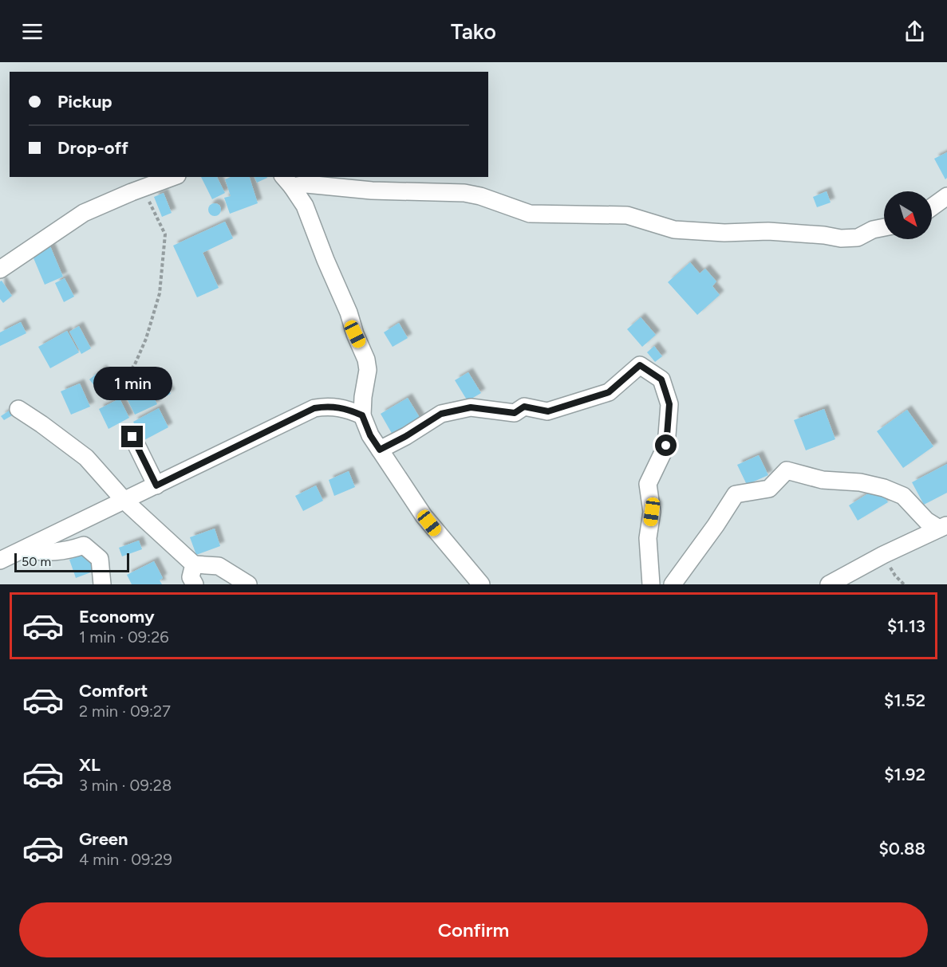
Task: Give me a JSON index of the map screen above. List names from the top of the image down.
{
  "scale_bar": "50 m",
  "north": "bottom right",
  "page": {
    "header": "Tako",
    "banner": ["Pickup", "Drop-off"],
    "bubble": "1 min",
    "scale": "50 m",
    "list": [
      {
        "name": "Economy",
        "note": "1 min · 09:26",
        "value": "$1.13"
      },
      {
        "name": "Comfort",
        "note": "2 min · 09:27",
        "value": "$1.52"
      },
      {
        "name": "XL",
        "note": "3 min · 09:28",
        "value": "$1.92"
      },
      {
        "name": "Green",
        "note": "4 min · 09:29",
        "value": "$0.88"
      }
    ],
    "buttons": "Confirm"
  }
}
